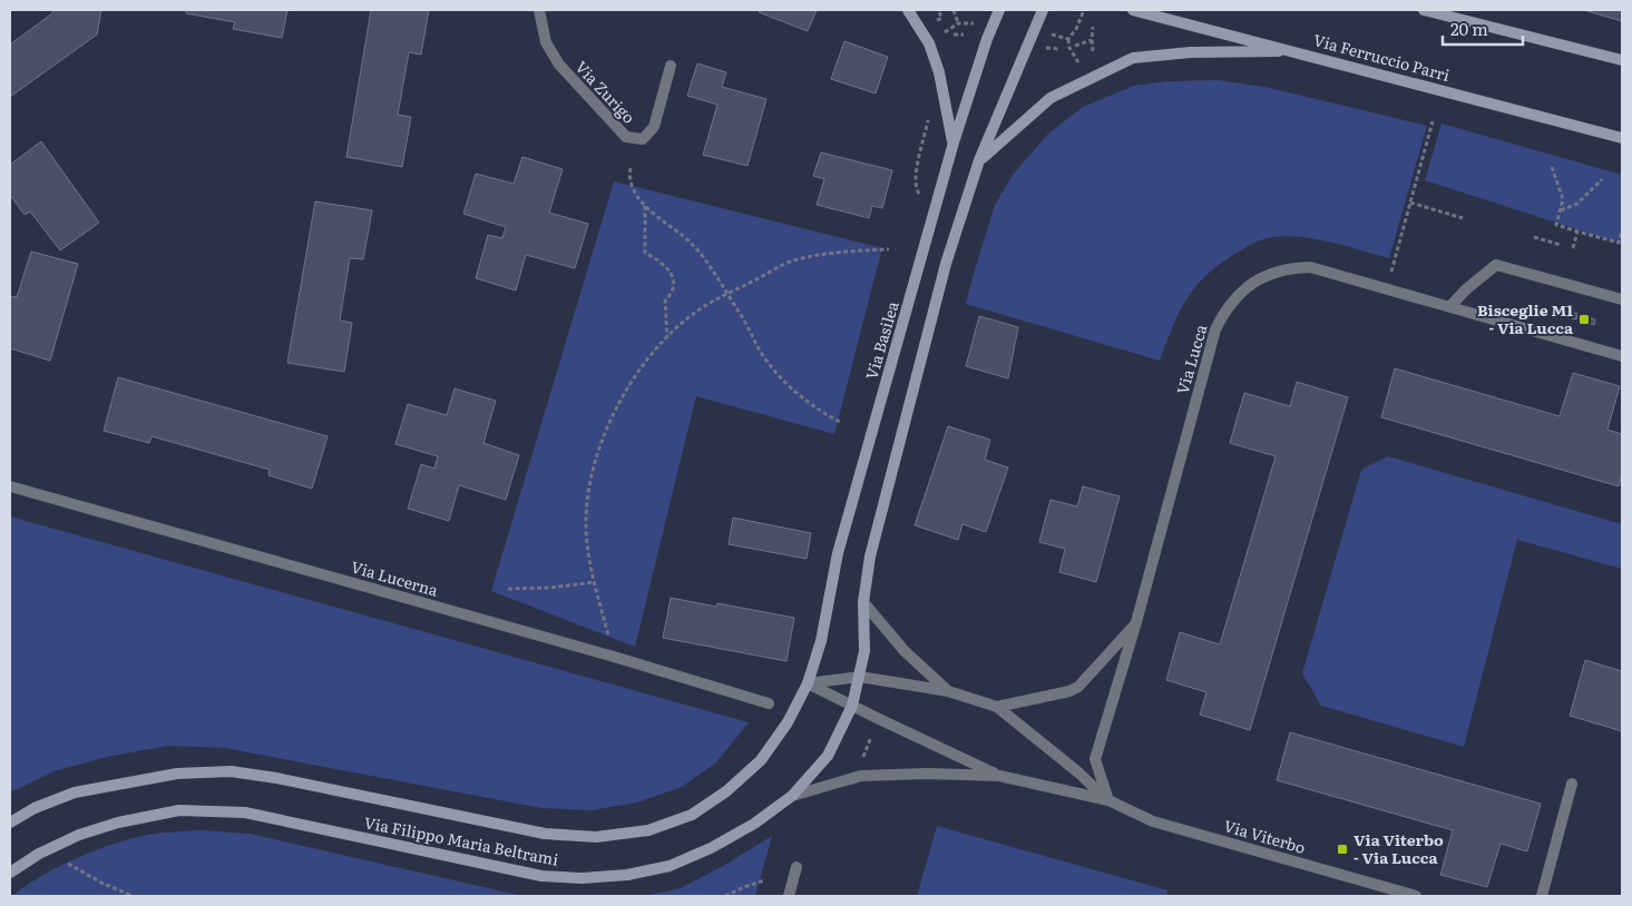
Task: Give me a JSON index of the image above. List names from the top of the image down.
{
  "streets": {
    "main road": ["Via Ferruccio Parri", "Via Basilea", "Via Filippo Maria Beltrami"],
    "street": [
      "Via Zurigo",
      "Via Lucca",
      "Via Lucerna",
      "Via Viterbo"
    ]
  },
  "crossings": [
    ["Via Basilea", "Via Filippo Maria Beltrami"],
    ["Via Lucca", "Via Viterbo"],
    ["Via Viterbo", "Via Filippo Maria Beltrami"]
  ],
  "places": {
    "transit": ["Bisceglie M1 - Via Lucca", "Via Viterbo - Via Lucca"]
  },
  "scale_bar": "20 m"
}
